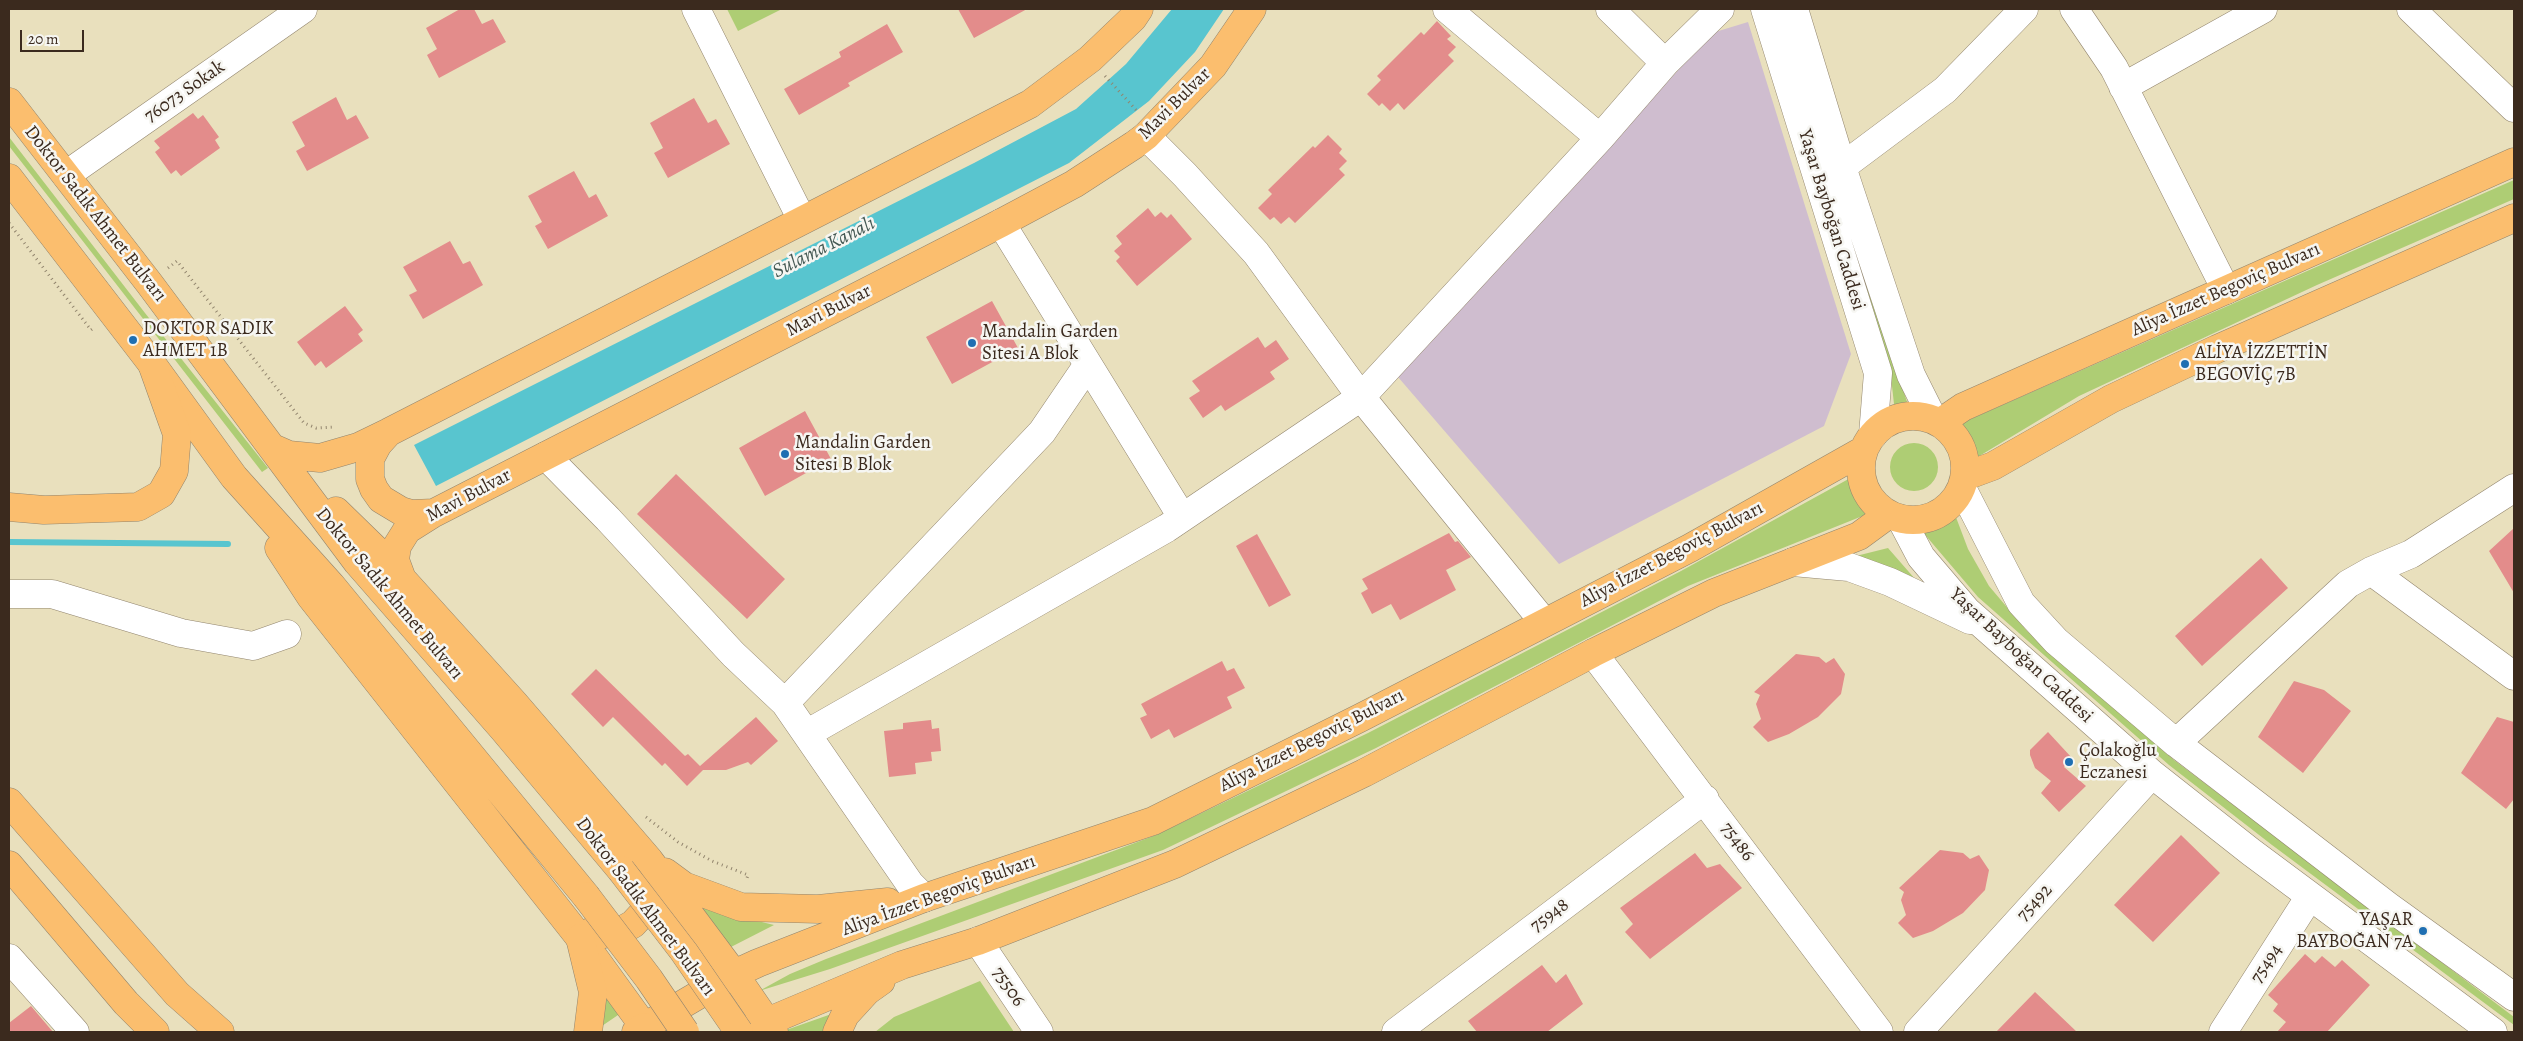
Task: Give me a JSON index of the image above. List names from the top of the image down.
{
  "streets": {
    "main road": ["Mavi Bulvar", "Doktor Sadık Ahmet Bulvarı", "Aliya İzzet Begoviç Bulvarı"],
    "street": [
      "76073 Sokak",
      "Yaşar Bayboğan Caddesi",
      "75486",
      "75492",
      "75948",
      "75494",
      "75506"
    ]
  },
  "crossings": [
    ["76073 Sokak", "Doktor Sadık Ahmet Bulvarı"],
    ["Yaşar Bayboğan Caddesi", "Aliya İzzet Begoviç Bulvarı"],
    ["Yaşar Bayboğan Caddesi", "75492"],
    ["Yaşar Bayboğan Caddesi", "75494"],
    ["75486", "75948"]
  ],
  "water": ["Sulama Kanalı"],
  "places": [
    "DOKTOR SADIK AHMET 1B",
    "Mandalin Garden Sitesi A Blok",
    "ALİYA İZZETTİN BEGOVİÇ 7B",
    "Mandalin Garden Sitesi B Blok",
    "Çolakoğlu Eczanesi",
    "YAŞAR BAYBOĞAN 7A"
  ],
  "scale_bar": "20 m"
}
